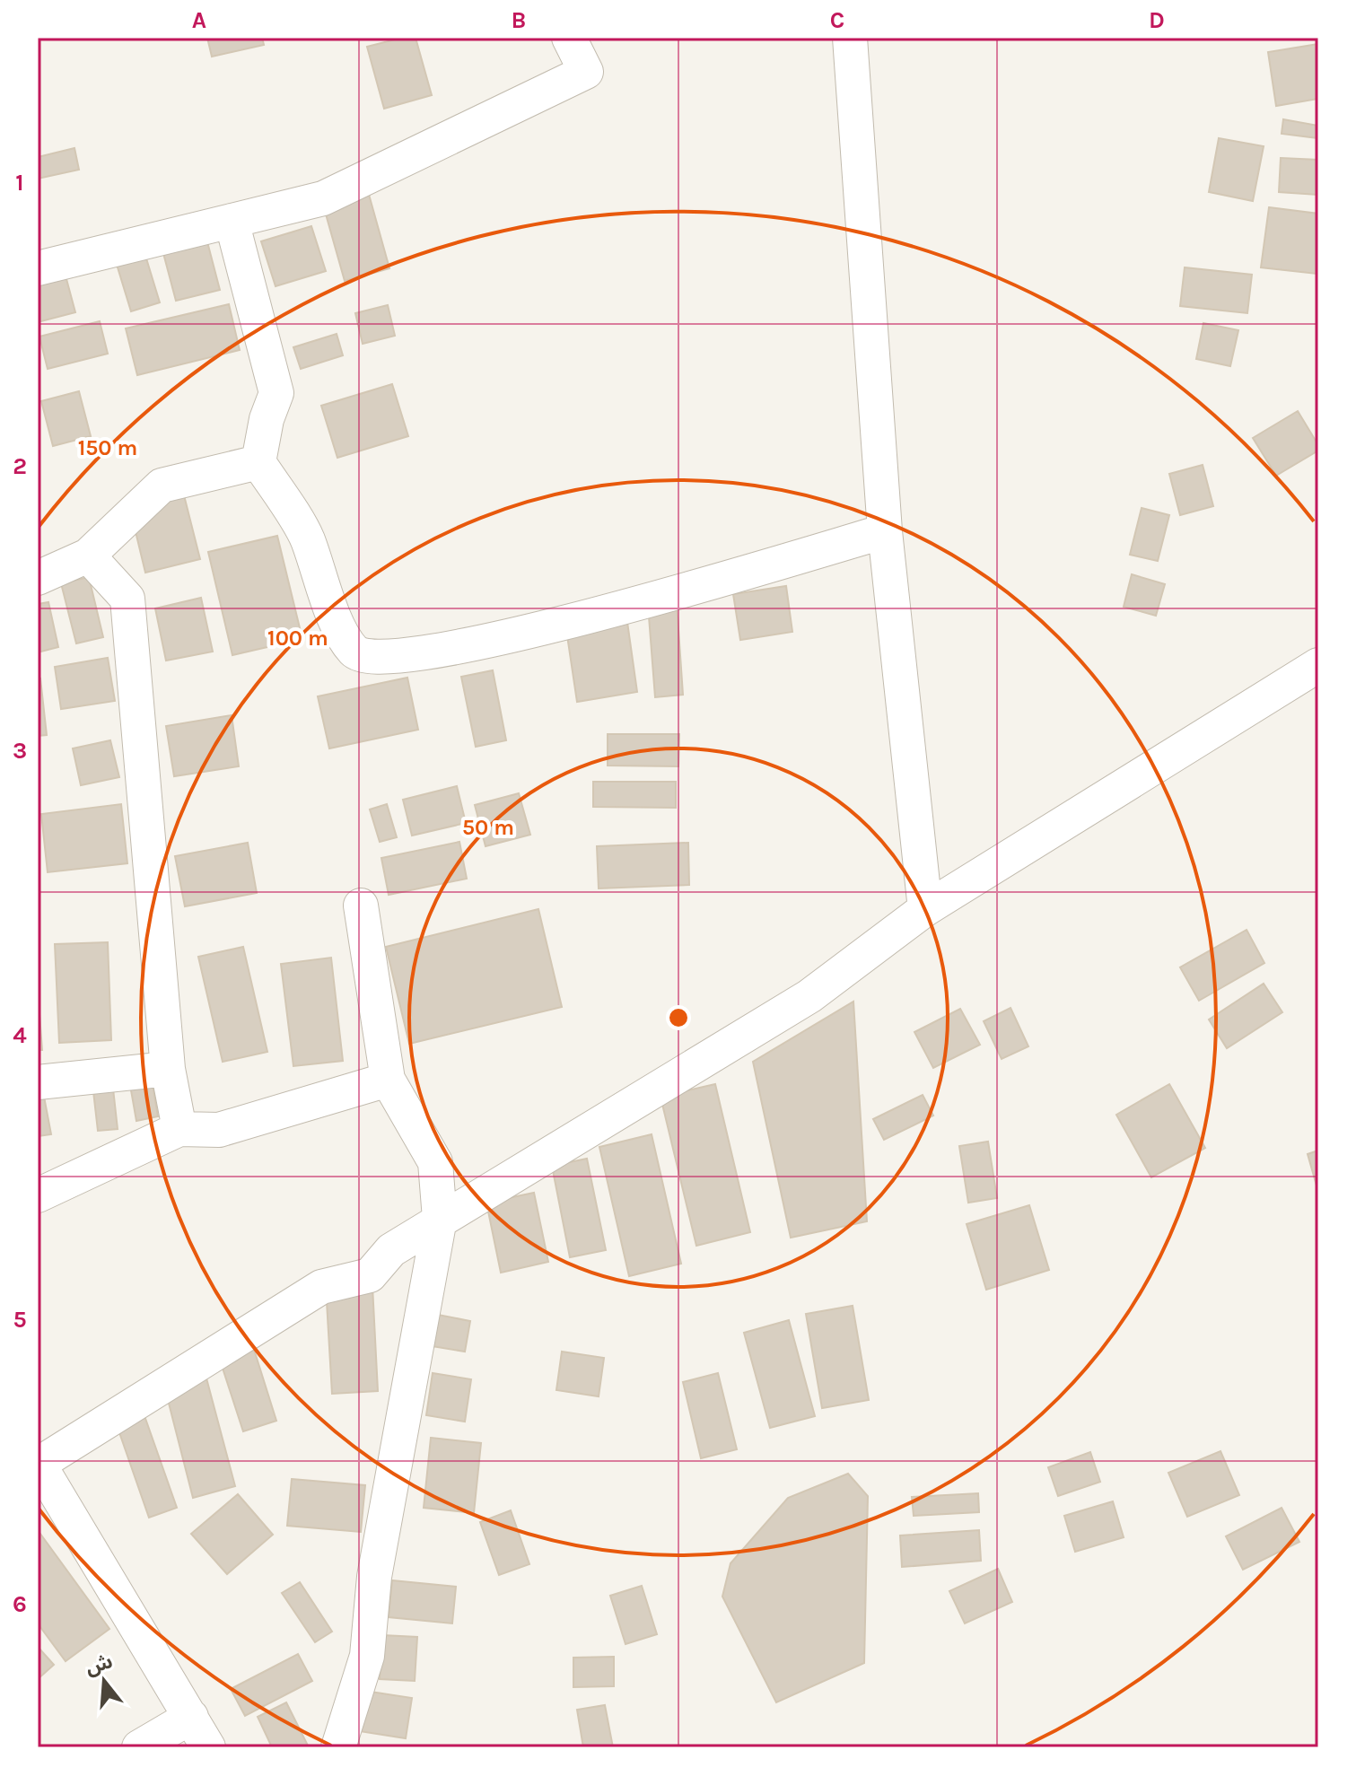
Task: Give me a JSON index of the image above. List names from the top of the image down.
{
  "north": "top",
  "grid": {
    "columns": [
      "A",
      "B",
      "C",
      "D"
    ],
    "rows": [
      "1",
      "2",
      "3",
      "4",
      "5",
      "6"
    ]
  },
  "rings": ["150 m", "100 m", "50 m"]
}
